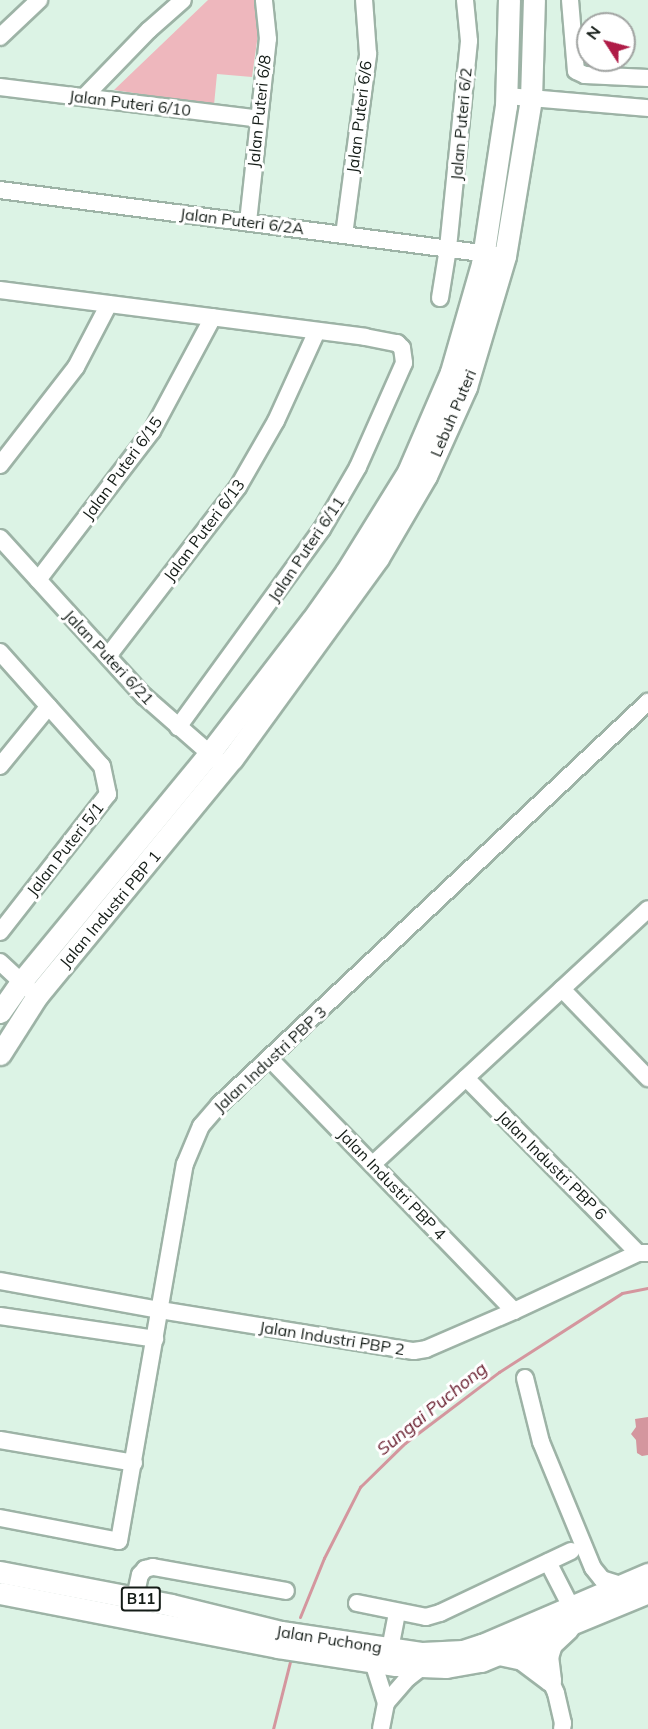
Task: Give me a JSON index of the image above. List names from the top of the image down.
{
  "streets": {
    "main road": [
      "Lebuh Puteri",
      "Jalan Industri PBP 1",
      "B11",
      "Jalan Puchong"
    ],
    "street": [
      "Jalan Puteri 6/10",
      "Jalan Puteri 6/8",
      "Jalan Puteri 6/6",
      "Jalan Puteri 6/2",
      "Jalan Puteri 6/2A",
      "Jalan Puteri 6/15",
      "Jalan Puteri 6/13",
      "Jalan Puteri 6/11",
      "Jalan Puteri 6/21",
      "Jalan Puteri 5/1",
      "Jalan Industri PBP 3",
      "Jalan Industri PBP 6",
      "Jalan Industri PBP 4",
      "Jalan Industri PBP 2"
    ]
  },
  "crossings": [
    ["Jalan Puteri 6/10", "Jalan Puteri 6/8"],
    ["Jalan Puteri 6/8", "Jalan Puteri 6/2A"],
    ["Jalan Puteri 6/6", "Jalan Puteri 6/2A"],
    ["Jalan Puteri 6/2", "Jalan Puteri 6/2A"],
    ["Jalan Puteri 6/2A", "Lebuh Puteri"],
    ["Lebuh Puteri", "Jalan Puteri 6/11"],
    ["Lebuh Puteri", "Jalan Puteri 6/21"],
    ["Lebuh Puteri", "Jalan Industri PBP 1"],
    ["Jalan Puteri 6/15", "Jalan Puteri 6/21"],
    ["Jalan Puteri 6/13", "Jalan Puteri 6/11"],
    ["Jalan Puteri 6/13", "Jalan Puteri 6/21"],
    ["Jalan Puteri 6/11", "Jalan Puteri 6/21"],
    ["Jalan Puteri 6/11", "Jalan Industri PBP 1"],
    ["Jalan Puteri 6/21", "Jalan Industri PBP 1"],
    ["Jalan Industri PBP 3", "Jalan Industri PBP 4"],
    ["Jalan Industri PBP 3", "Jalan Industri PBP 2"],
    ["Jalan Industri PBP 6", "Jalan Industri PBP 2"],
    ["Jalan Industri PBP 4", "Jalan Industri PBP 2"]
  ],
  "water": ["Sungai Puchong"],
  "north": "top left"
}
